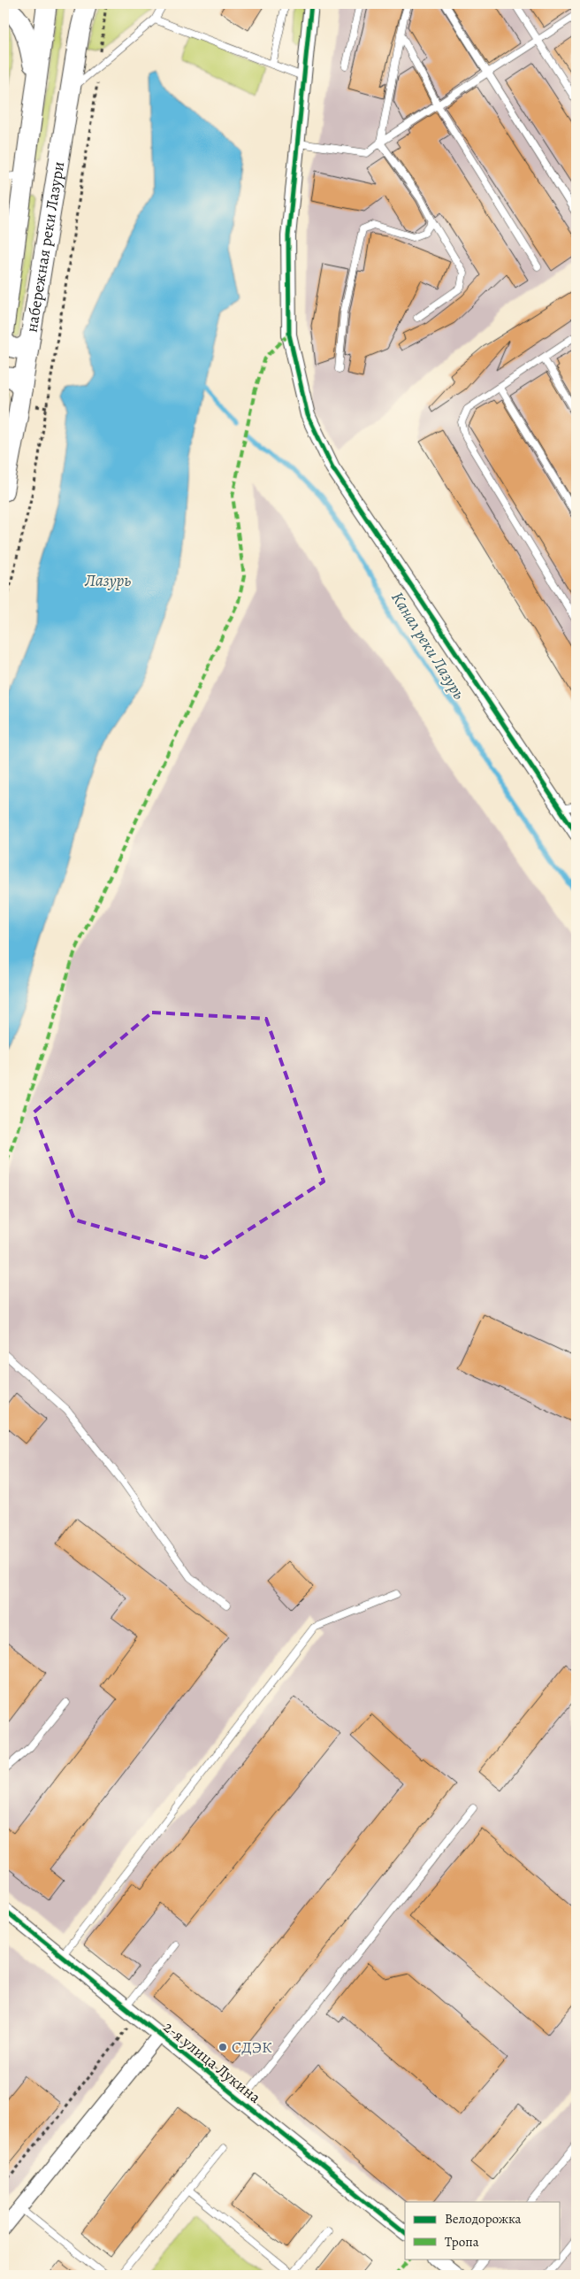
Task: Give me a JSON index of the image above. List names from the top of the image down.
{
  "streets": {
    "main road": ["набережная реки Лазури"],
    "street": ["2-я улица Лукина"]
  },
  "water": ["Лазурь", "Канал реки Лазурь"],
  "places": ["СДЭК"],
  "legend": ["Велодорожка", "Тропа"]
}
